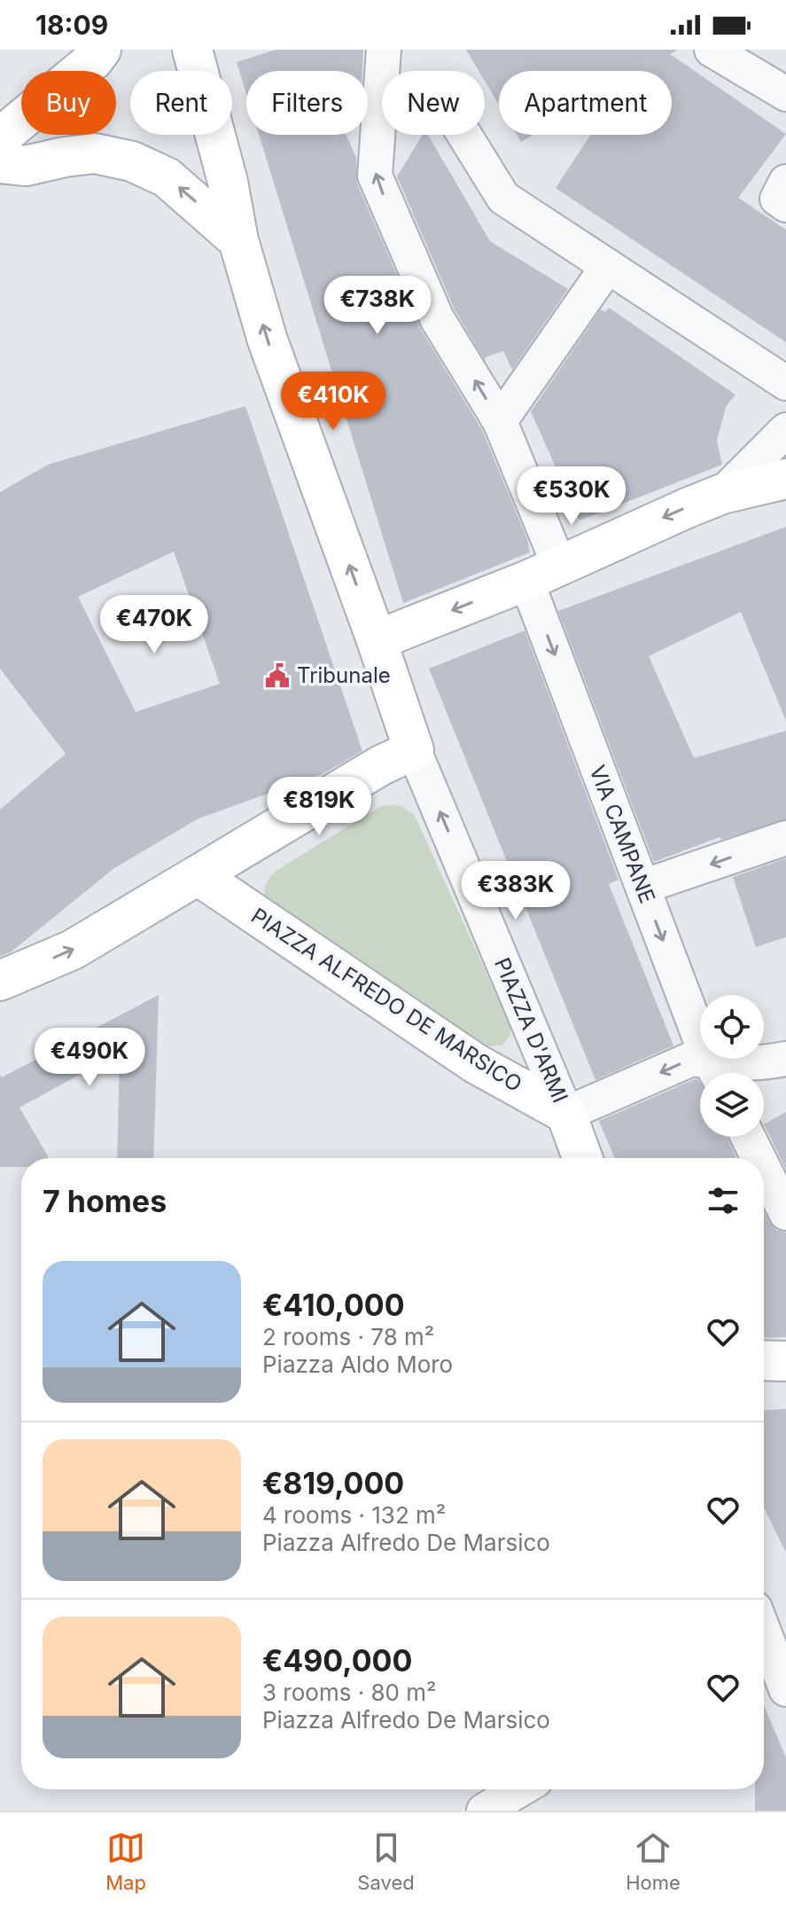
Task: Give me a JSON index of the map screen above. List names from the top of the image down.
{
  "streets": {
    "street": ["VIA CAMPANE", "PIAZZA ALFREDO DE MARSICO", "PIAZZA D'ARMI"]
  },
  "crossings": [
    ["PIAZZA ALFREDO DE MARSICO", "PIAZZA D'ARMI"]
  ],
  "one_way": ["PIAZZA D'ARMI"],
  "places": {
    "public building": ["Tribunale"]
  },
  "page": {
    "status": "18:09",
    "chip": [
      "Buy",
      "Rent",
      "Filters",
      "New",
      "Apartment"
    ],
    "price": [
      "€738K",
      "€410K",
      "€530K",
      "€470K",
      "€819K",
      "€383K",
      "€490K"
    ],
    "heading": "7 homes",
    "list": [
      {
        "name": "€410,000",
        "note": "2 rooms · 78 m² · Piazza Aldo Moro"
      },
      {
        "name": "€819,000",
        "note": "4 rooms · 132 m² · Piazza Alfredo De Marsico"
      },
      {
        "name": "€490,000",
        "note": "3 rooms · 80 m² · Piazza Alfredo De Marsico"
      }
    ],
    "tabs": ["Map", "Saved", "Home"]
  }
}
